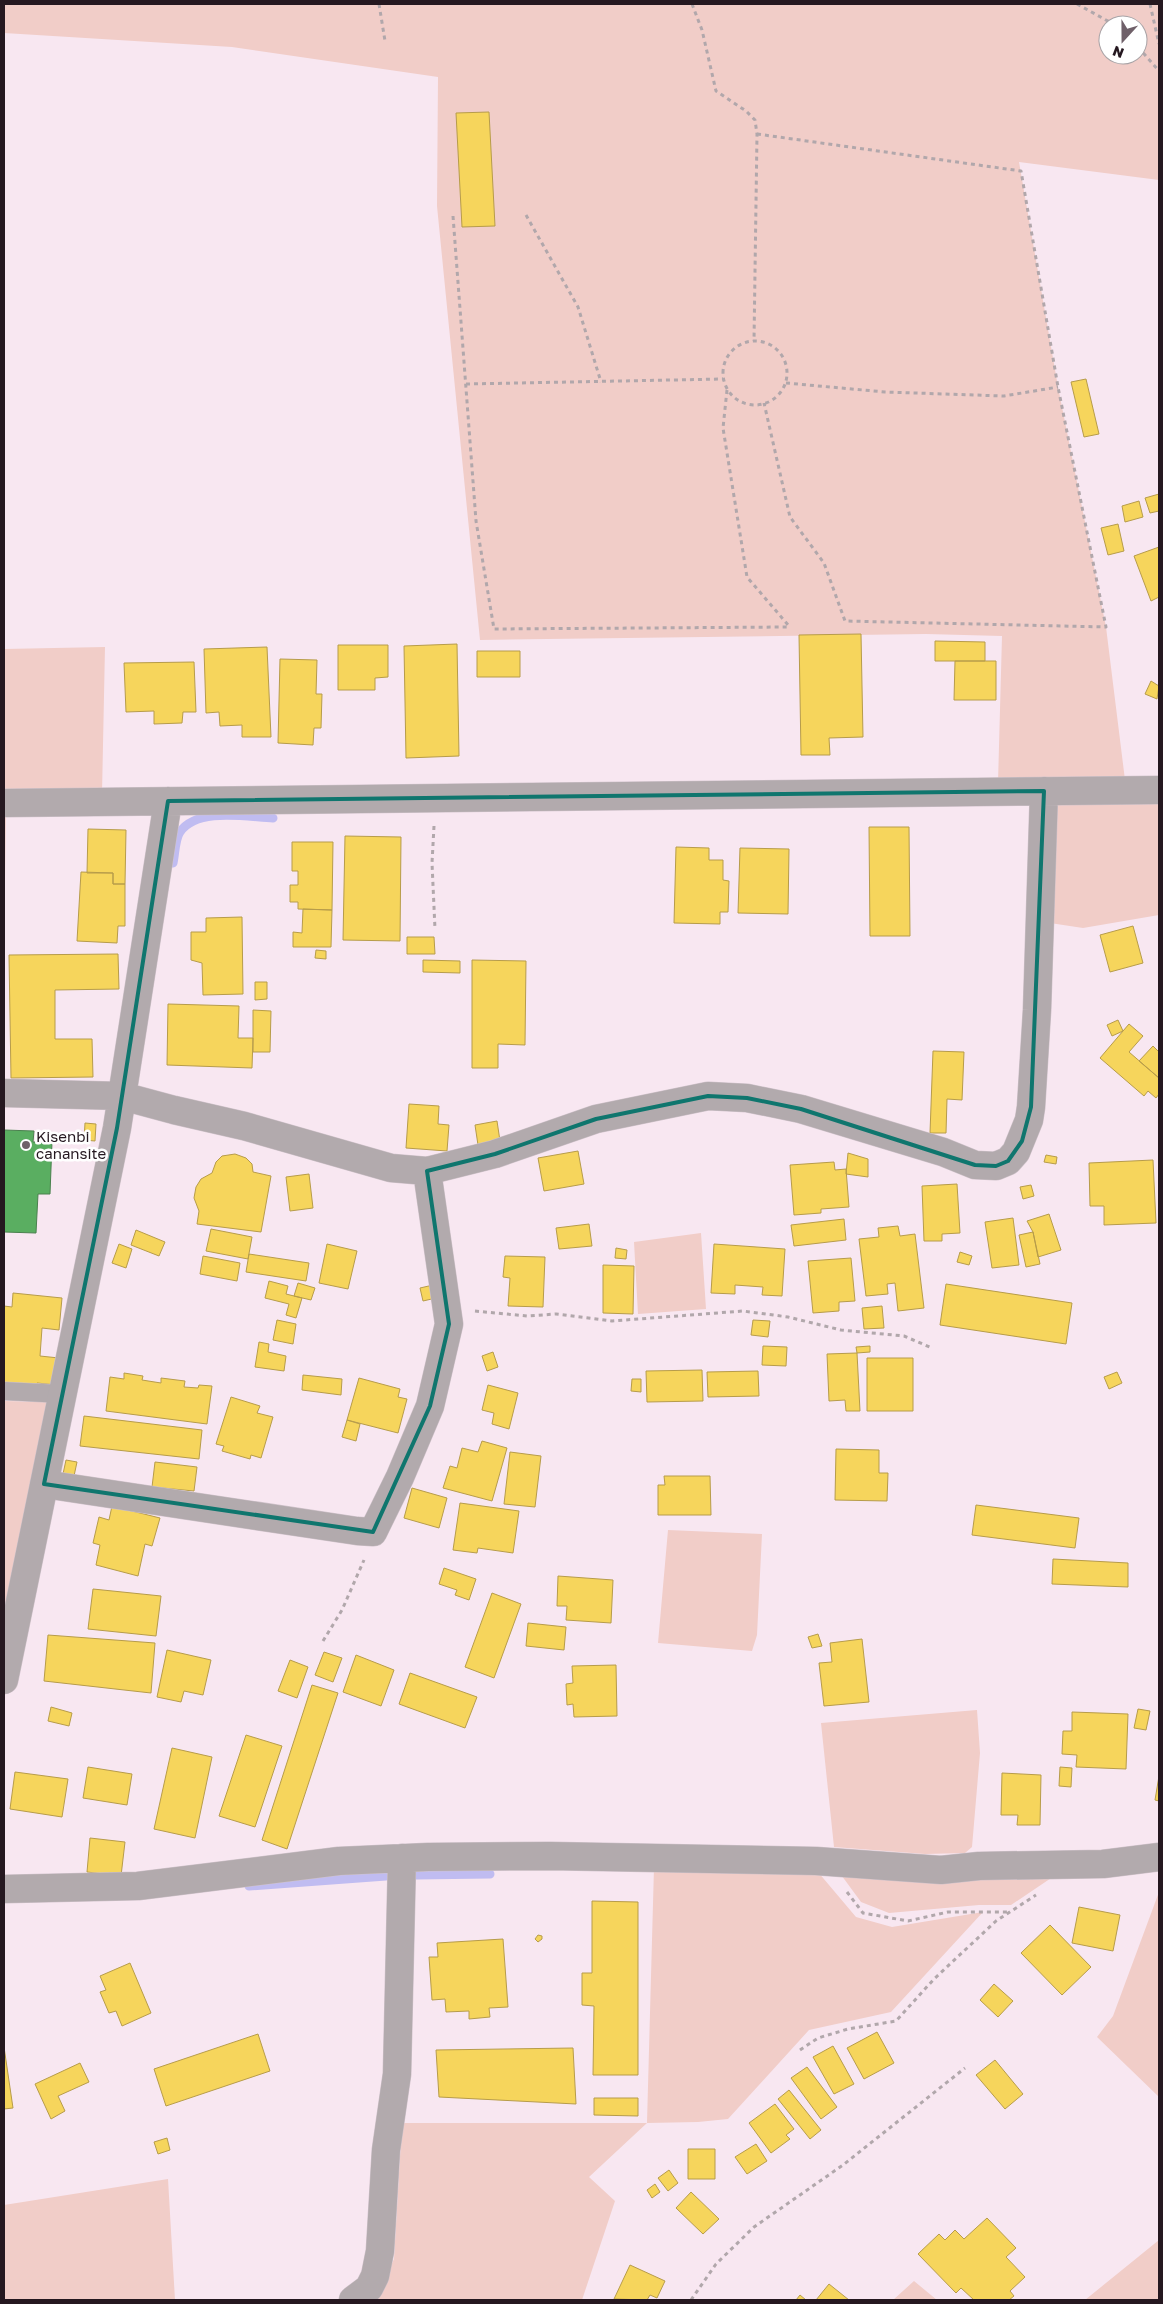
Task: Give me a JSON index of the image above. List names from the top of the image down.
{
  "places": ["Kisenbi canansite"],
  "north": "bottom"
}
